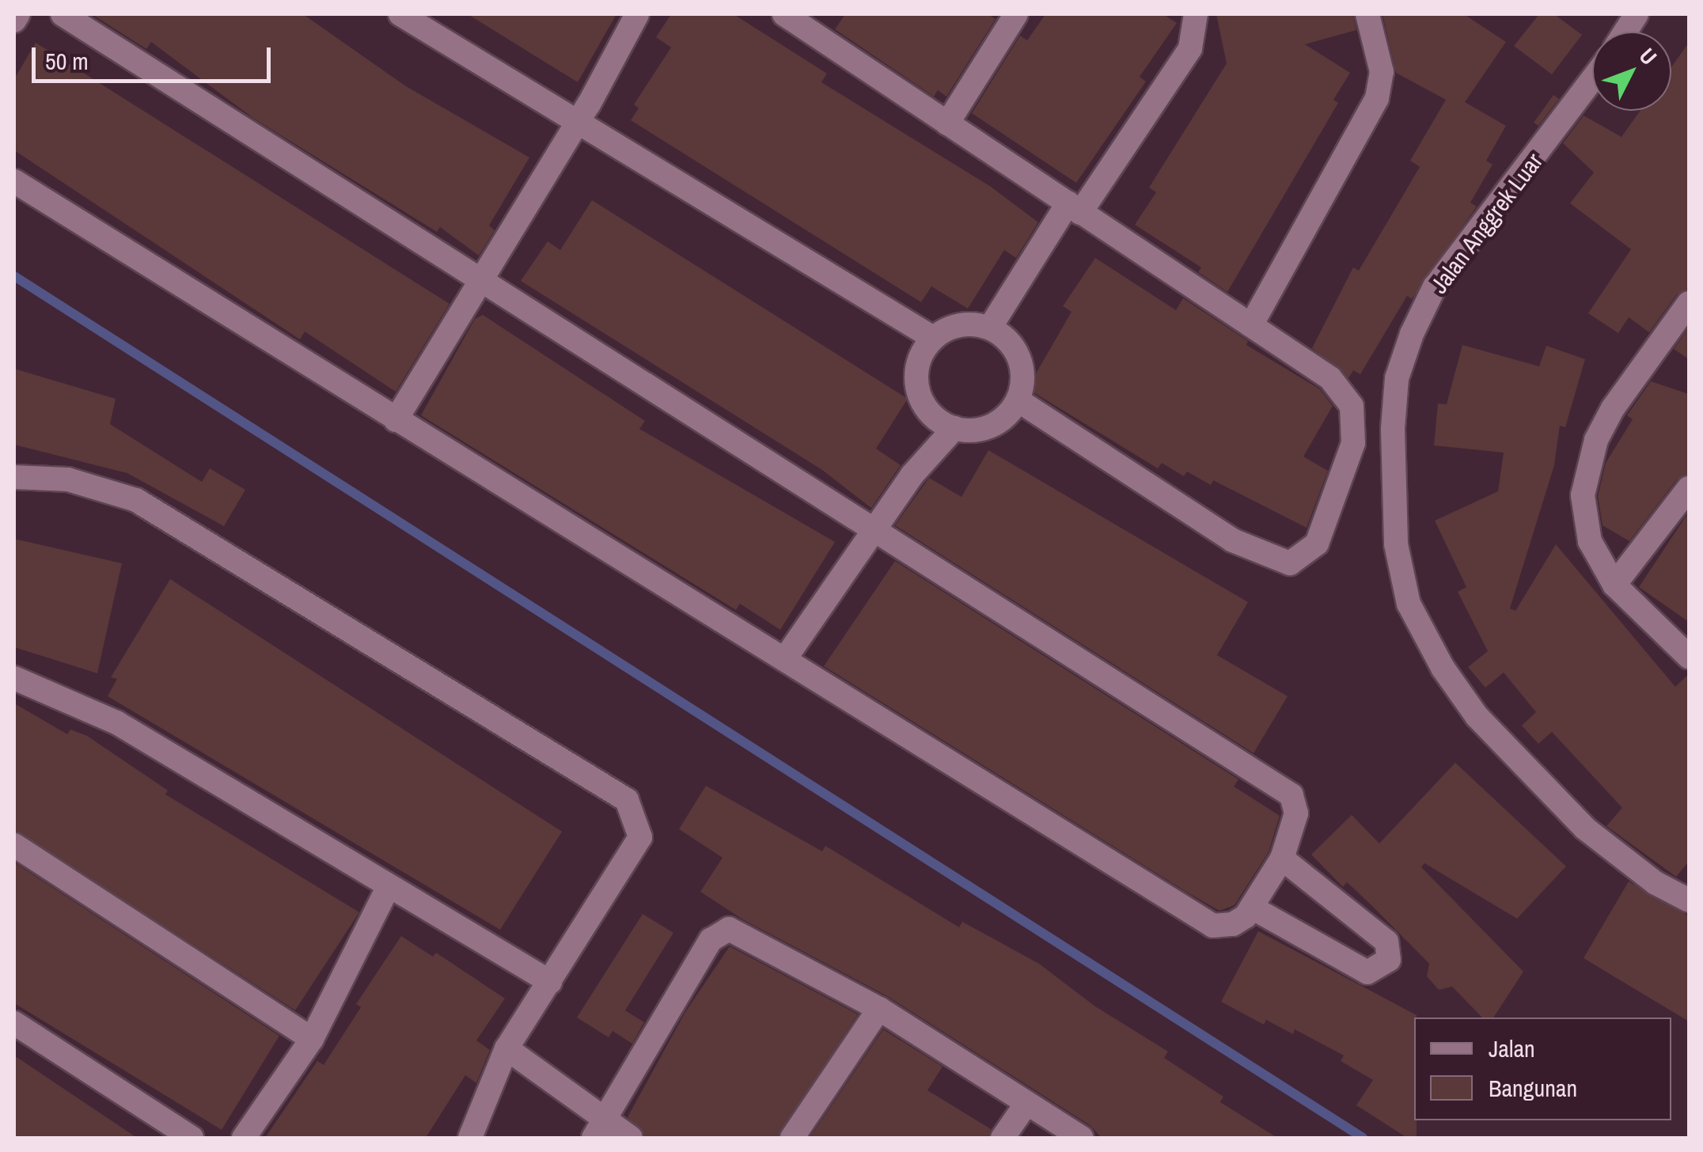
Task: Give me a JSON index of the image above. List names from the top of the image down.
{
  "streets": {
    "street": ["Jalan Anggrek Luar"]
  },
  "legend": ["Jalan", "Bangunan"],
  "scale_bar": "50 m",
  "north": "top right"
}
